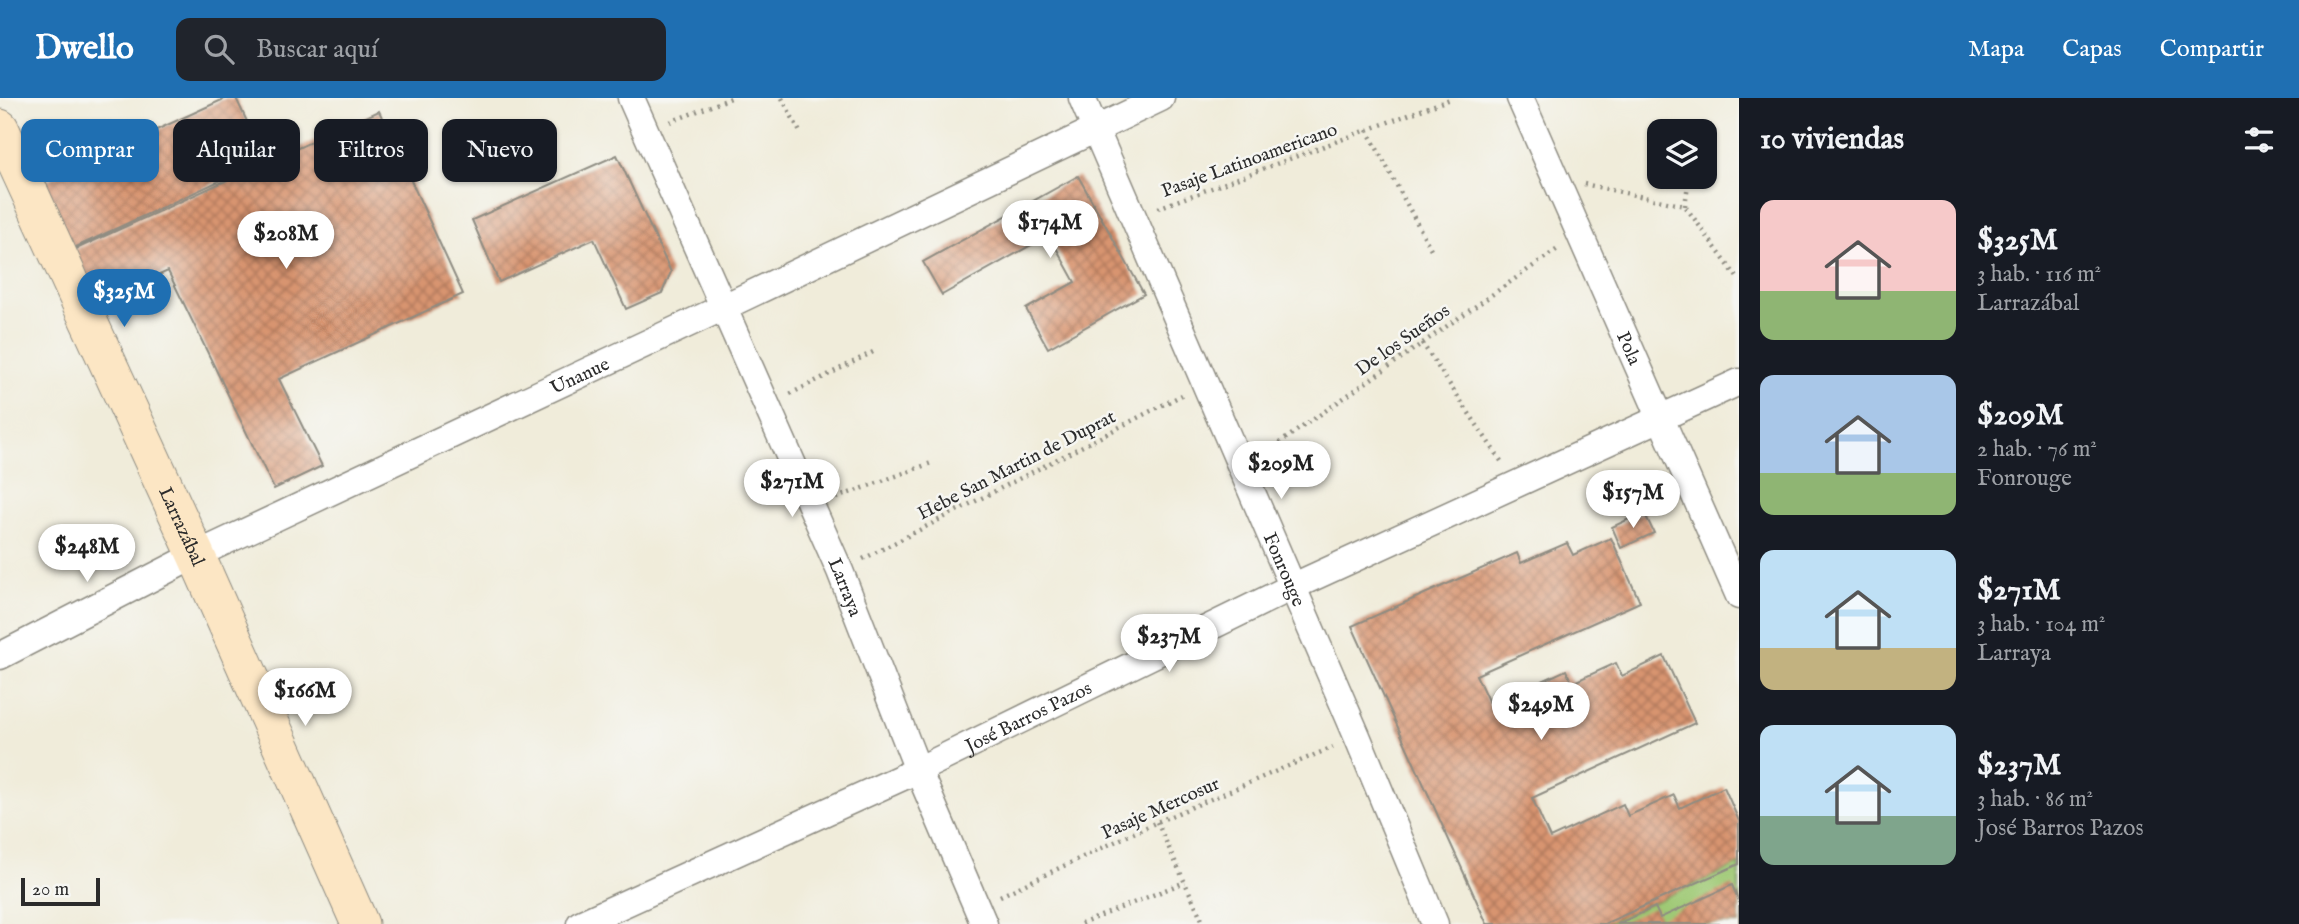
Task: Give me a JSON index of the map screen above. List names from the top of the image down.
{
  "streets": {
    "street": [
      "Pola",
      "Unanue",
      "Larrazábal",
      "Fonrouge",
      "Larraya",
      "José Barros Pazos"
    ],
    "path": [
      "Pasaje Latinoamericano",
      "De los Sueños",
      "Hebe San Martin de Duprat",
      "Pasaje Mercosur"
    ]
  },
  "crossings": [
    ["Pasaje Latinoamericano", "Fonrouge"],
    ["De los Sueños", "Pola"],
    ["De los Sueños", "Fonrouge"],
    ["Pola", "José Barros Pazos"],
    ["Unanue", "Larrazábal"],
    ["Unanue", "Fonrouge"],
    ["Unanue", "Larraya"],
    ["Hebe San Martin de Duprat", "Fonrouge"],
    ["Hebe San Martin de Duprat", "Larraya"],
    ["Fonrouge", "José Barros Pazos"],
    ["Fonrouge", "Pasaje Mercosur"],
    ["Larraya", "José Barros Pazos"],
    ["Larraya", "Pasaje Mercosur"]
  ],
  "scale_bar": "20 m",
  "page": {
    "header": "Dwello",
    "search": "Buscar aquí",
    "nav": ["Mapa", "Capas", "Compartir"],
    "heading": "10 viviendas",
    "chip": [
      "Comprar",
      "Alquilar",
      "Filtros",
      "Nuevo"
    ],
    "list": [
      {
        "name": "$325M",
        "note": "3 hab. · 116 m² · Larrazábal"
      },
      {
        "name": "$209M",
        "note": "2 hab. · 76 m² · Fonrouge"
      },
      {
        "name": "$271M",
        "note": "3 hab. · 104 m² · Larraya"
      },
      {
        "name": "$237M",
        "note": "3 hab. · 86 m² · José Barros Pazos"
      }
    ],
    "price": [
      "$174M",
      "$208M",
      "$325M",
      "$209M",
      "$271M",
      "$157M",
      "$248M",
      "$237M",
      "$166M",
      "$249M"
    ],
    "scale": "20 m"
  }
}
